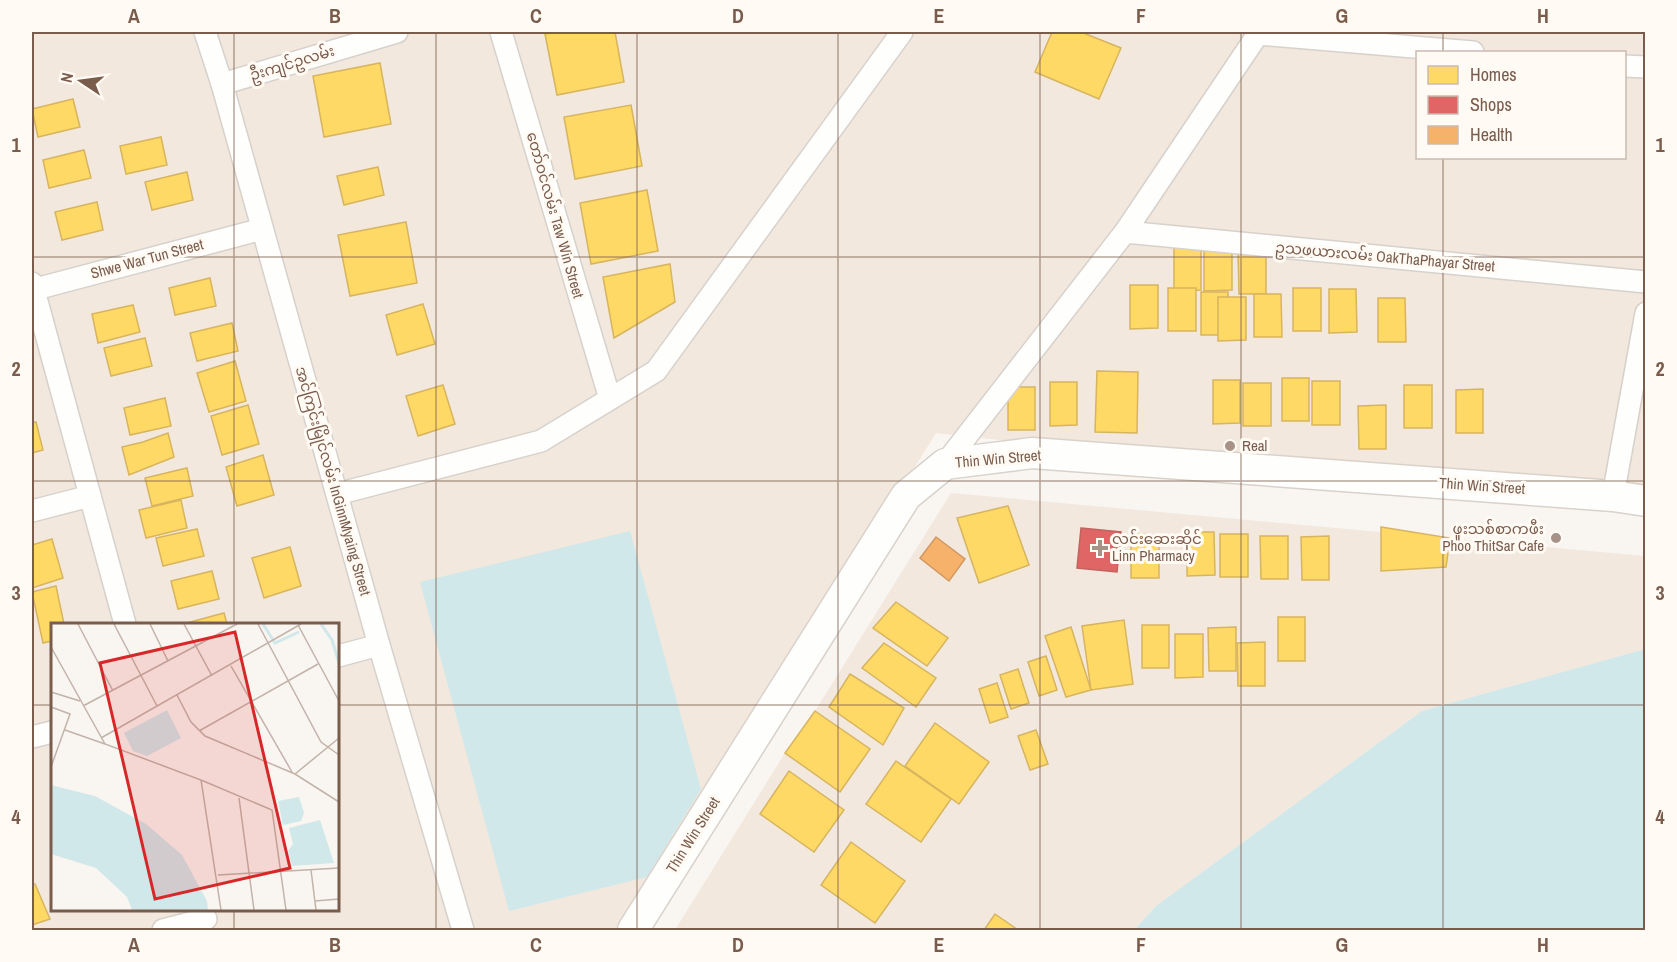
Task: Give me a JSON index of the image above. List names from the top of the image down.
{
  "streets": {
    "main road": ["Thin Win Street"],
    "street": [
      "ဦးကျင်ဥလမ်း",
      "တော်ဝင်လမ်း Taw Win Street",
      "ဥသဖယားလမ်း OakThaPhayar Street",
      "Shwe War Tun Street",
      "အင်ကြင်းမြိုင်လမ်း InGinnMyaing Street"
    ]
  },
  "crossings": [
    ["ဦးကျင်ဥလမ်း", "အင်ကြင်းမြိုင်လမ်း InGinnMyaing Street"],
    ["Shwe War Tun Street", "အင်ကြင်းမြိုင်လမ်း InGinnMyaing Street"]
  ],
  "places": {
    "other": ["Real", "ဖူးသစ်စာကဖီး Phoo ThitSar Cafe"],
    "health": ["လင်းဆေးဆိုင် Linn Pharmacy"]
  },
  "legend": ["Homes", "Shops", "Health"],
  "north": "left",
  "grid": {
    "columns": [
      "A",
      "B",
      "C",
      "D",
      "E",
      "F",
      "G",
      "H"
    ],
    "rows": [
      "1",
      "2",
      "3",
      "4"
    ]
  }
}
